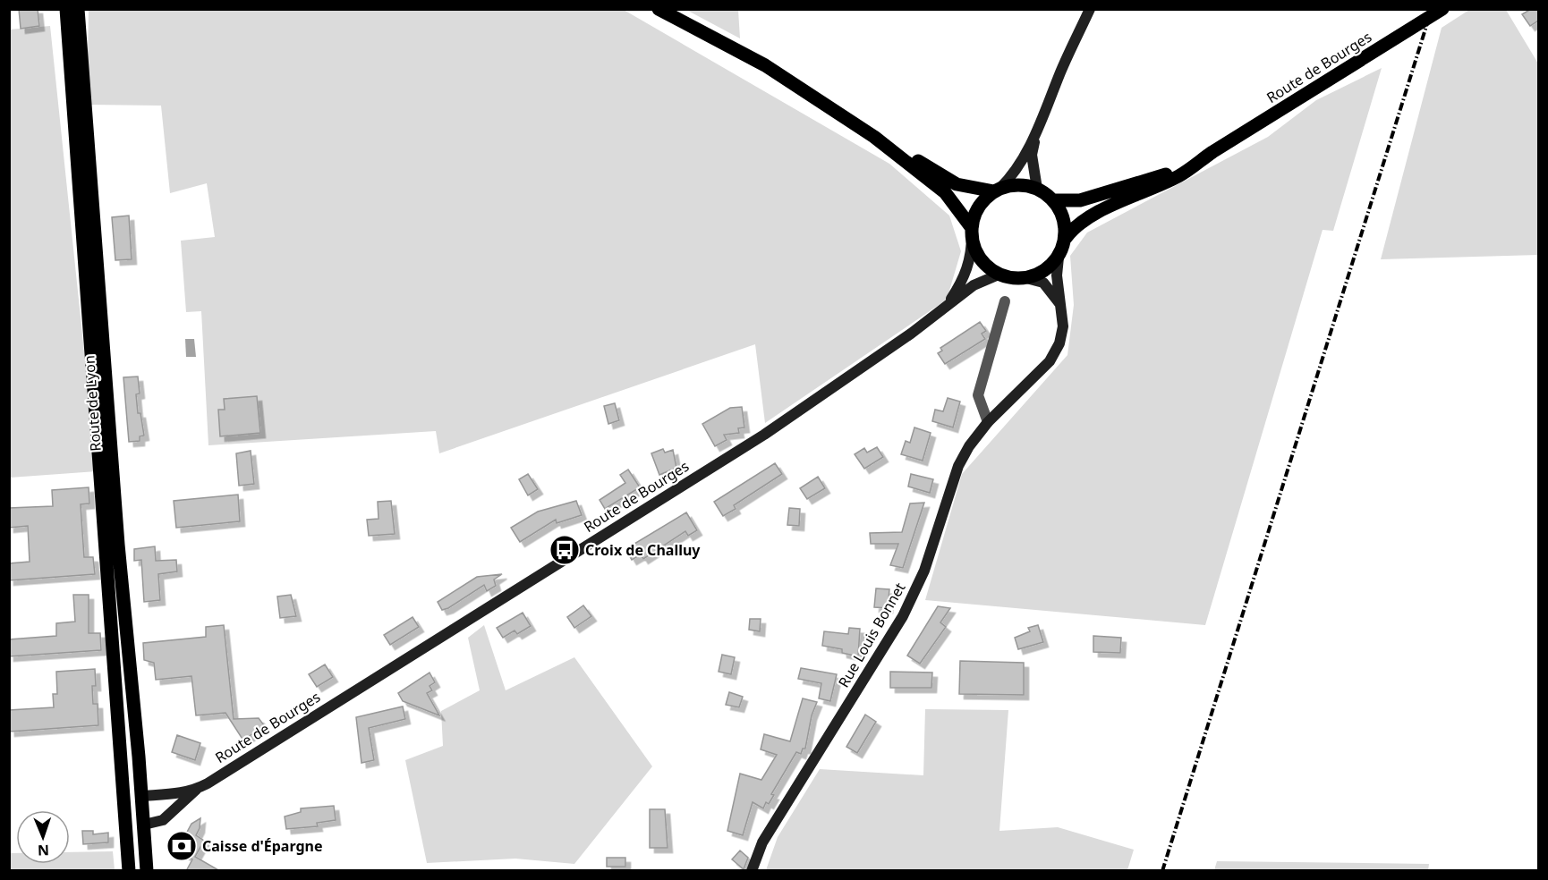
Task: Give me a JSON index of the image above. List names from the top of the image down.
{
  "streets": {
    "main road": ["Route de Bourges", "Route de Lyon"],
    "street": ["Rue Louis Bonnet"]
  },
  "crossings": [
    ["Route de Bourges", "Route de Lyon"],
    ["Route de Bourges", "Rue Louis Bonnet"]
  ],
  "places": {
    "bus stop": ["Croix de Challuy"],
    "bank": ["Caisse d'Épargne"]
  },
  "north": "bottom"
}
